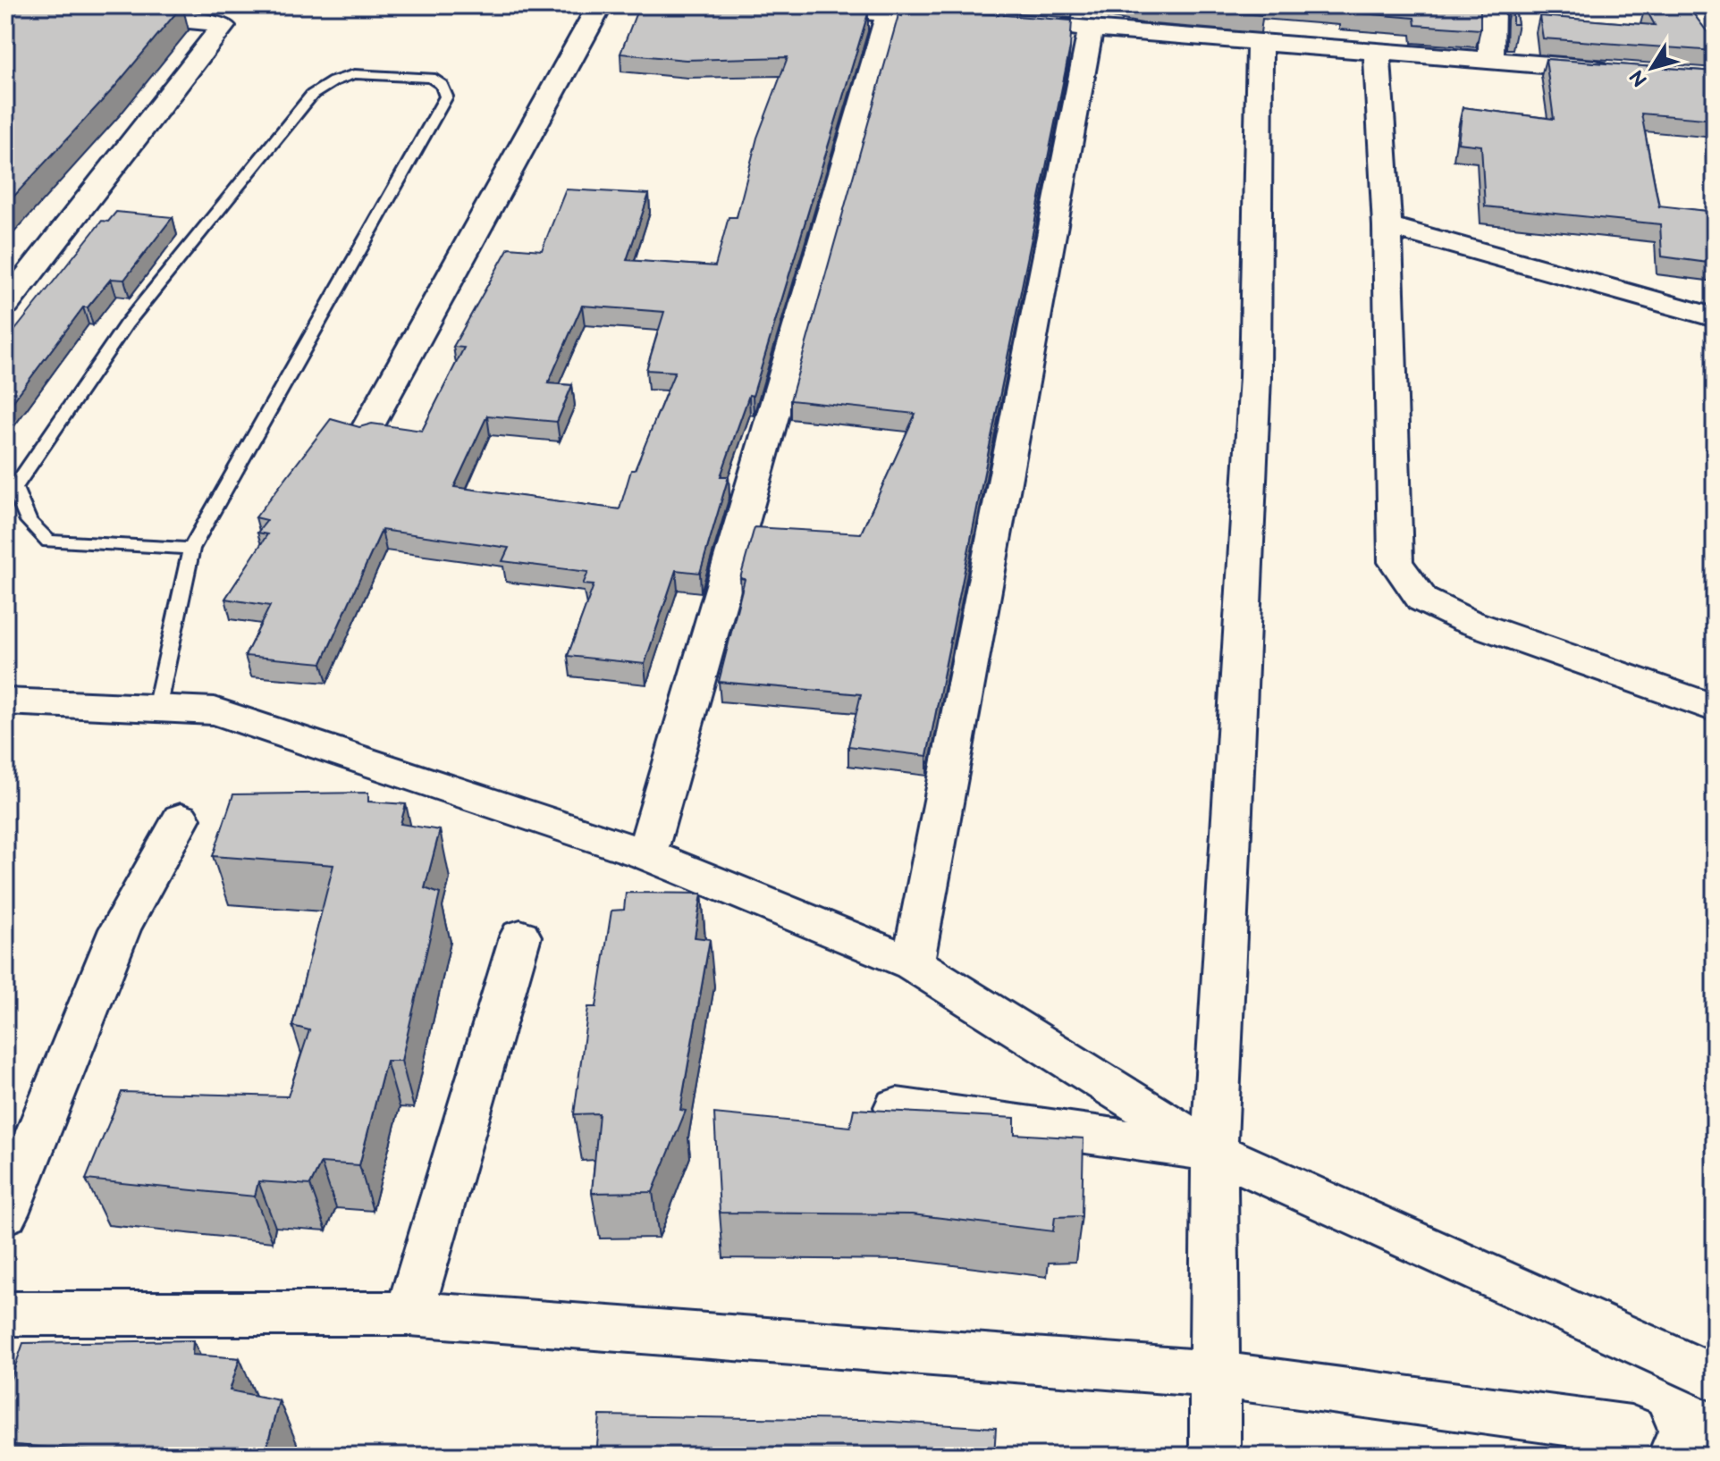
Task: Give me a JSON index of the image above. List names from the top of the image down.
{
  "north": "bottom left"
}
